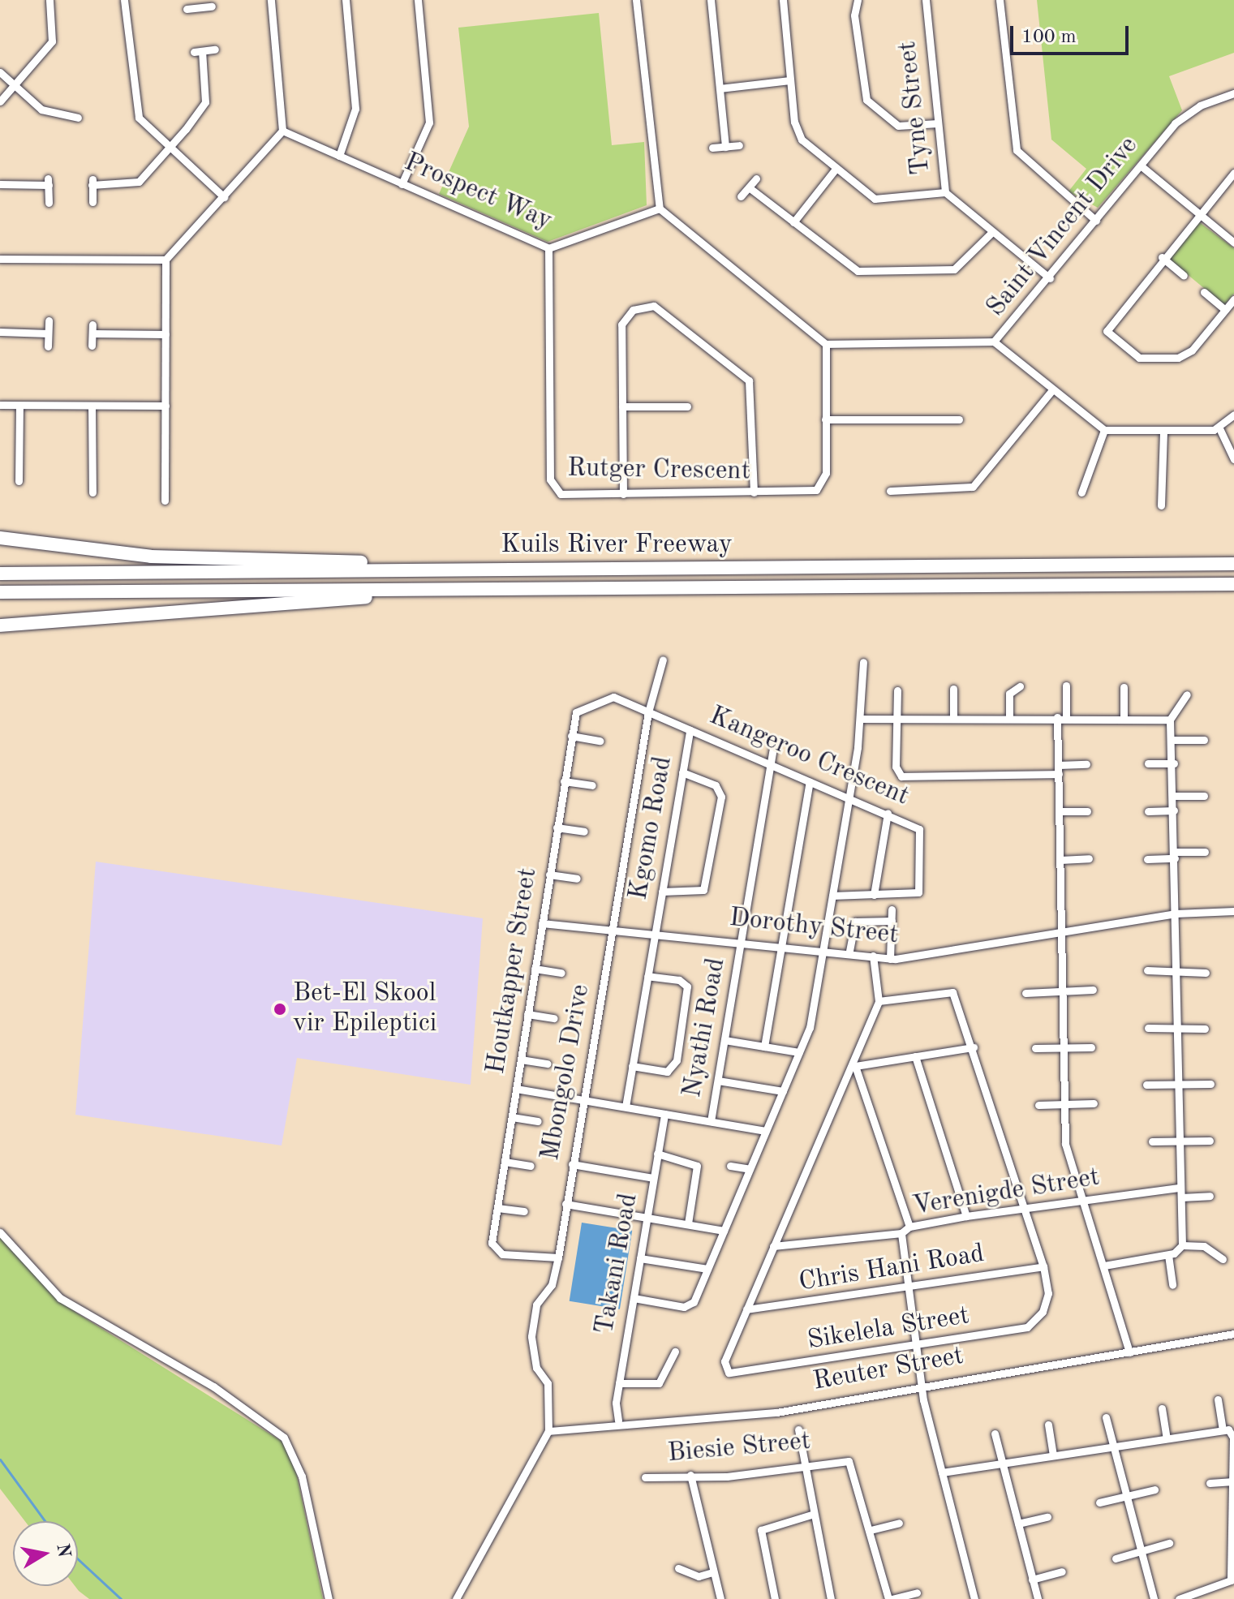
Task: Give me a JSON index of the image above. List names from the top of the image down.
{
  "streets": {
    "highway": ["Kuils River Freeway"],
    "street": [
      "Tyne Street",
      "Prospect Way",
      "Saint Vincent Drive",
      "Rutger Crescent",
      "Kangeroo Crescent",
      "Kgomo Road",
      "Dorothy Street",
      "Houtkapper Street",
      "Nyathi Road",
      "Mbongolo Drive",
      "Verenigde Street",
      "Takani Road",
      "Chris Hani Road",
      "Sikelela Street",
      "Reuter Street",
      "Biesie Street"
    ]
  },
  "crossings": [
    ["Tyne Street", "Saint Vincent Drive"],
    ["Prospect Way", "Rutger Crescent"],
    ["Saint Vincent Drive", "Rutger Crescent"],
    ["Kangeroo Crescent", "Kgomo Road"],
    ["Kangeroo Crescent", "Houtkapper Street"],
    ["Kangeroo Crescent", "Nyathi Road"],
    ["Kangeroo Crescent", "Mbongolo Drive"],
    ["Kgomo Road", "Dorothy Street"],
    ["Dorothy Street", "Houtkapper Street"],
    ["Dorothy Street", "Nyathi Road"],
    ["Dorothy Street", "Mbongolo Drive"],
    ["Dorothy Street", "Sikelela Street"],
    ["Houtkapper Street", "Mbongolo Drive"],
    ["Mbongolo Drive", "Reuter Street"],
    ["Verenigde Street", "Chris Hani Road"],
    ["Verenigde Street", "Sikelela Street"],
    ["Verenigde Street", "Reuter Street"],
    ["Takani Road", "Reuter Street"],
    ["Chris Hani Road", "Sikelela Street"]
  ],
  "places": ["Bet-El Skool vir Epileptici"],
  "scale_bar": "100 m",
  "north": "right"
}
